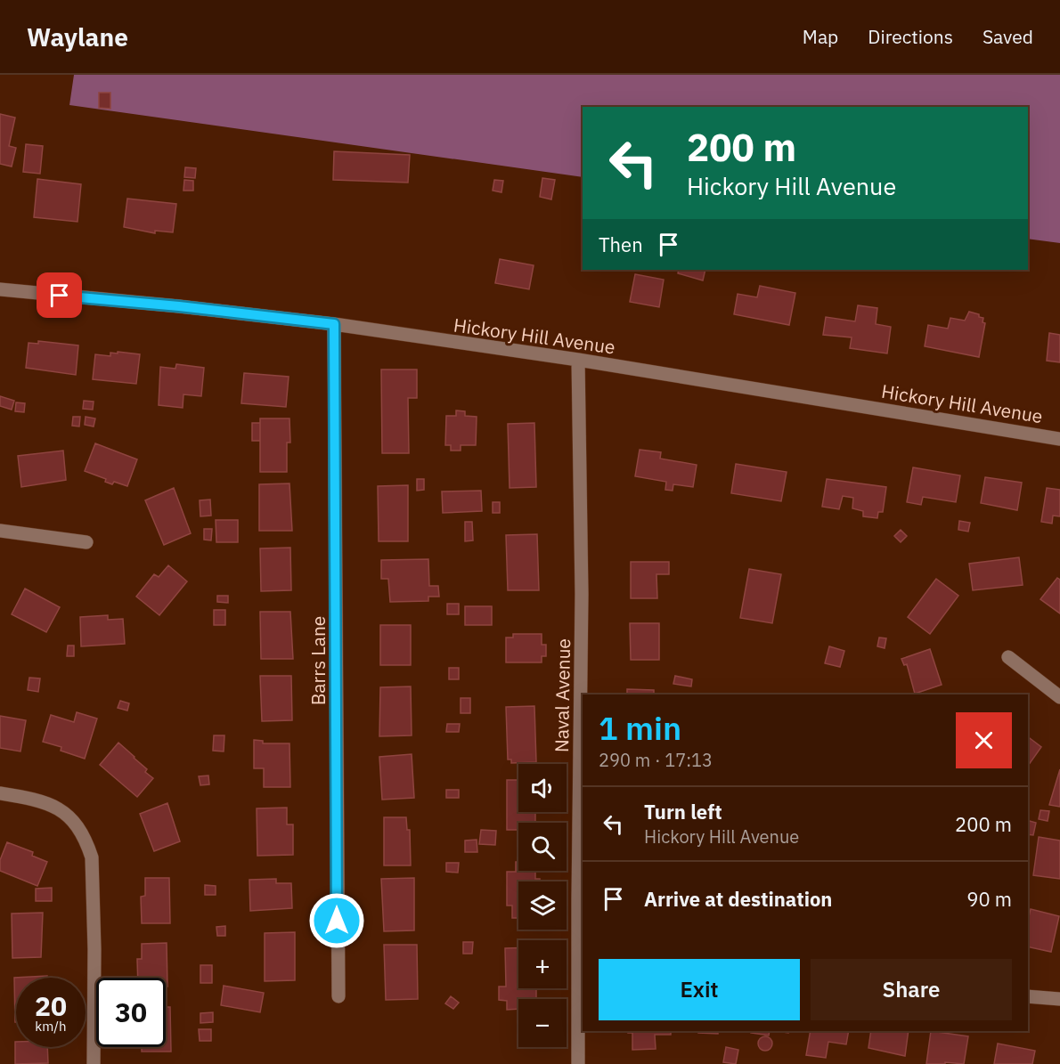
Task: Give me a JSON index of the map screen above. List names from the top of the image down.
{
  "streets": {
    "street": ["Hickory Hill Avenue", "Barrs Lane", "Naval Avenue"]
  },
  "crossings": [
    ["Hickory Hill Avenue", "Barrs Lane"],
    ["Hickory Hill Avenue", "Naval Avenue"]
  ],
  "page": {
    "header": "Waylane",
    "nav": ["Map", "Directions", "Saved"],
    "turn": ["200 m", "Hickory Hill Avenue"],
    "then": "Then",
    "heading": ["1 min", "290 m · 17:13"],
    "map_buttons": ["+", "−"],
    "list": [
      {
        "name": "Turn left",
        "note": "Hickory Hill Avenue",
        "value": "200 m"
      },
      {
        "name": "Arrive at destination",
        "value": "90 m"
      }
    ],
    "buttons": ["Exit", "Share"],
    "speed": "20 km/h",
    "limit": "30"
  }
}
